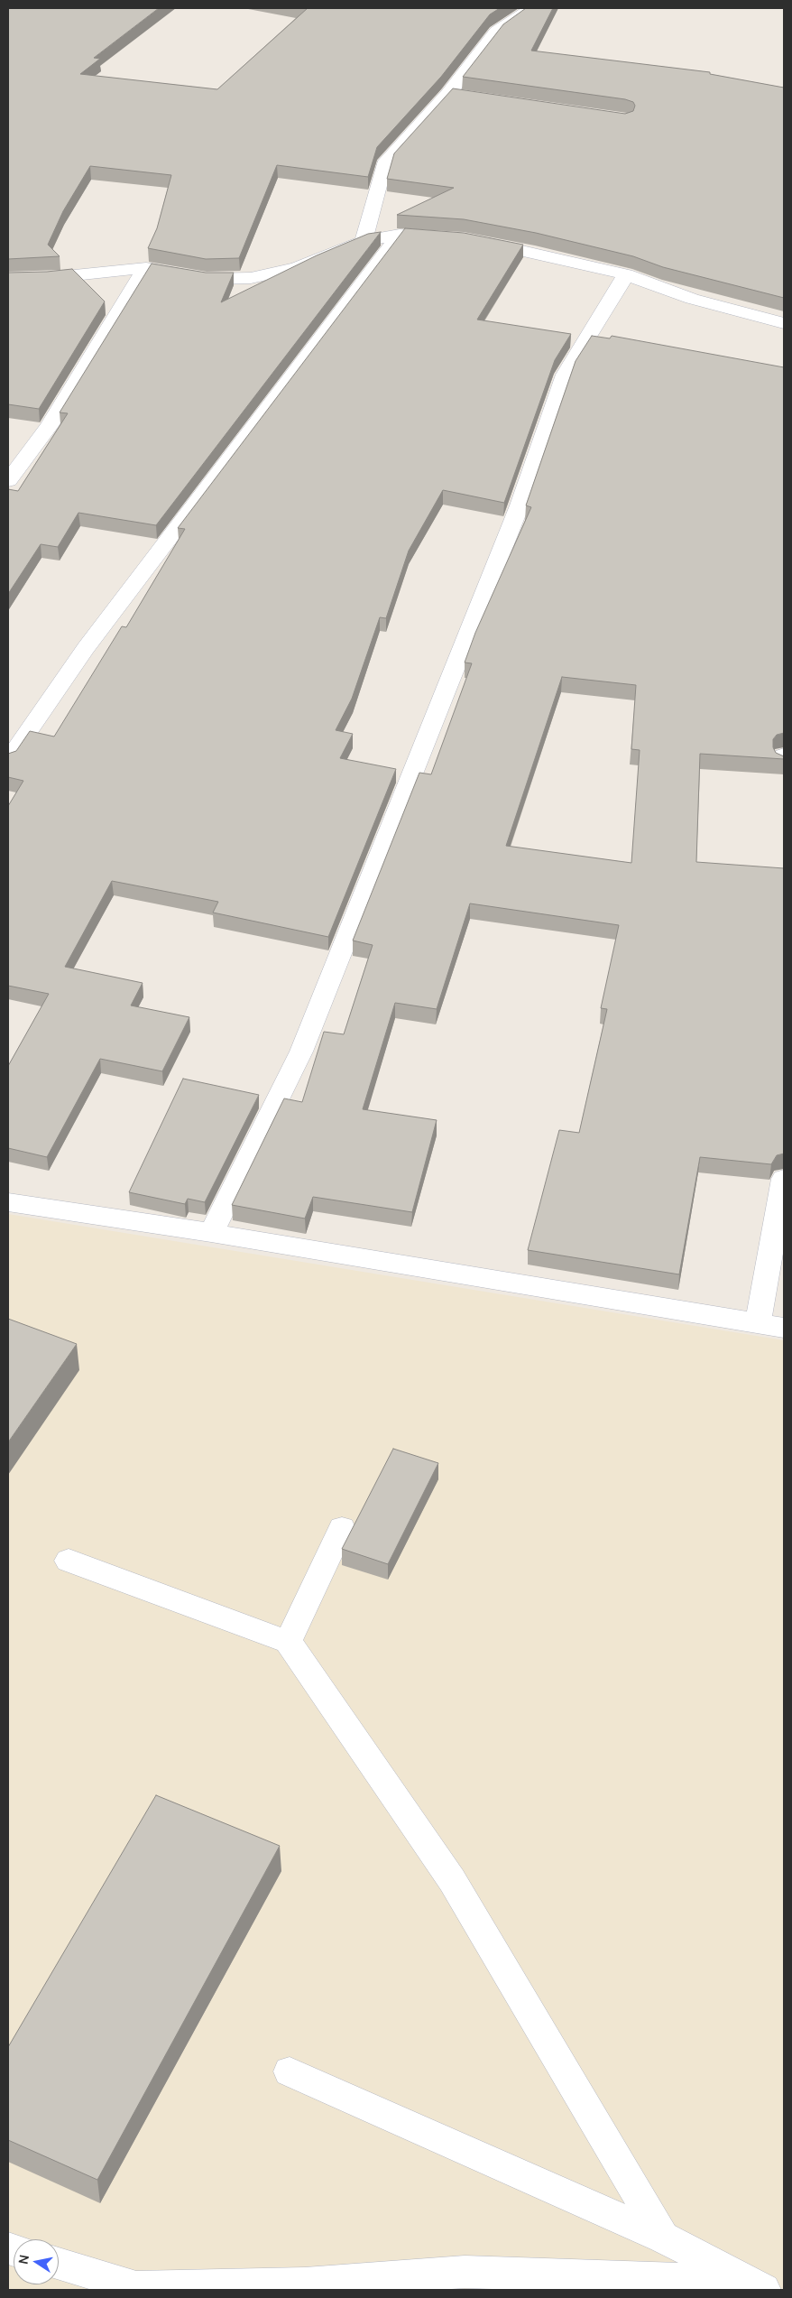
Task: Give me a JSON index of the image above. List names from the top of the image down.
{
  "north": "left"
}
